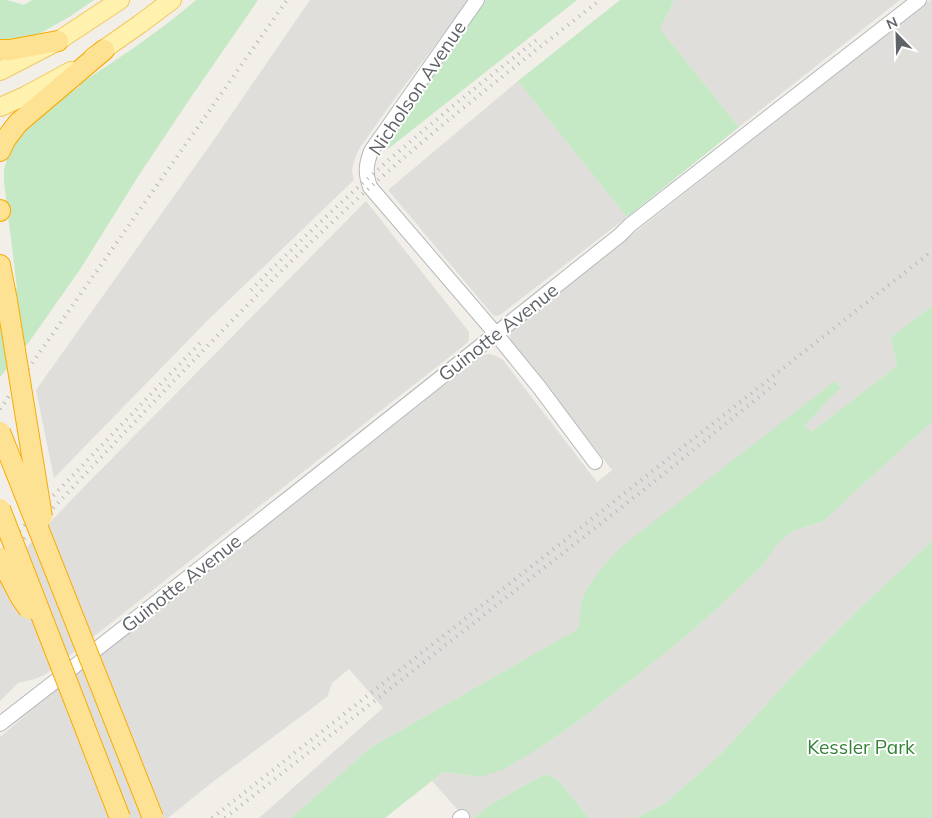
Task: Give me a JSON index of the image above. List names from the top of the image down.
{
  "streets": {
    "street": ["Nicholson Avenue", "Guinotte Avenue"]
  },
  "crossings": [
    ["Nicholson Avenue", "Guinotte Avenue"]
  ],
  "parks": ["Kessler Park"],
  "north": "top left"
}
